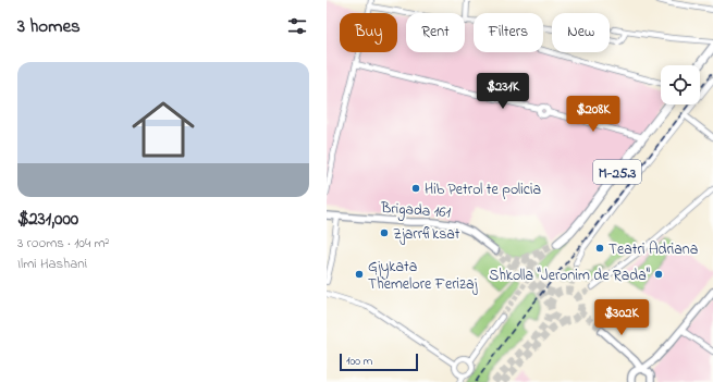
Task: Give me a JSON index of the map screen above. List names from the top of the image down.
{
  "streets": {
    "main road": ["M-25.3"],
    "street": ["Brigada 161"]
  },
  "places": [
    "Hib Petrol te policia",
    "Zjarrfiksat",
    "Teatri Adriana",
    "Gjykata Themelore Ferizaj",
    "Shkolla \"Jeronim de Rada\""
  ],
  "scale_bar": "100 m",
  "page": {
    "heading": "3 homes",
    "chip": [
      "Buy",
      "Rent",
      "Filters",
      "New"
    ],
    "list": [
      {
        "name": "$231,000",
        "note": "3 rooms · 104 m² · Ilmi Hashani"
      }
    ],
    "price": ["$231K", "$208K", "$302K"],
    "scale": "100 m"
  }
}
